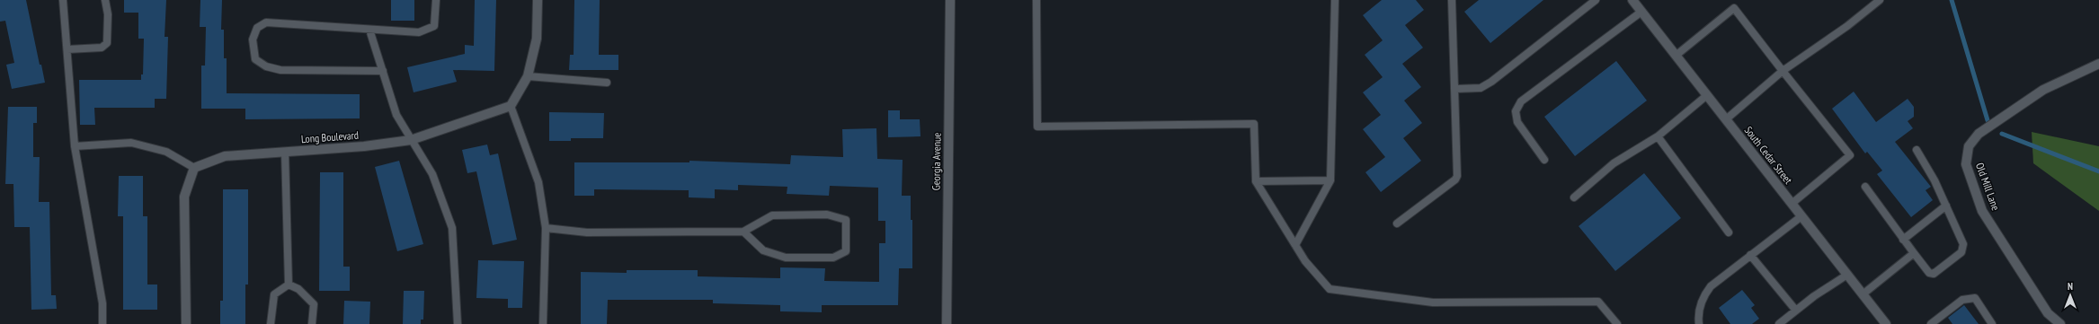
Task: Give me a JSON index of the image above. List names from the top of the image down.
{
  "streets": {
    "street": [
      "Long Boulevard",
      "South Cedar Street",
      "Georgia Avenue",
      "Old Mill Lane"
    ]
  },
  "north": "top"
}
